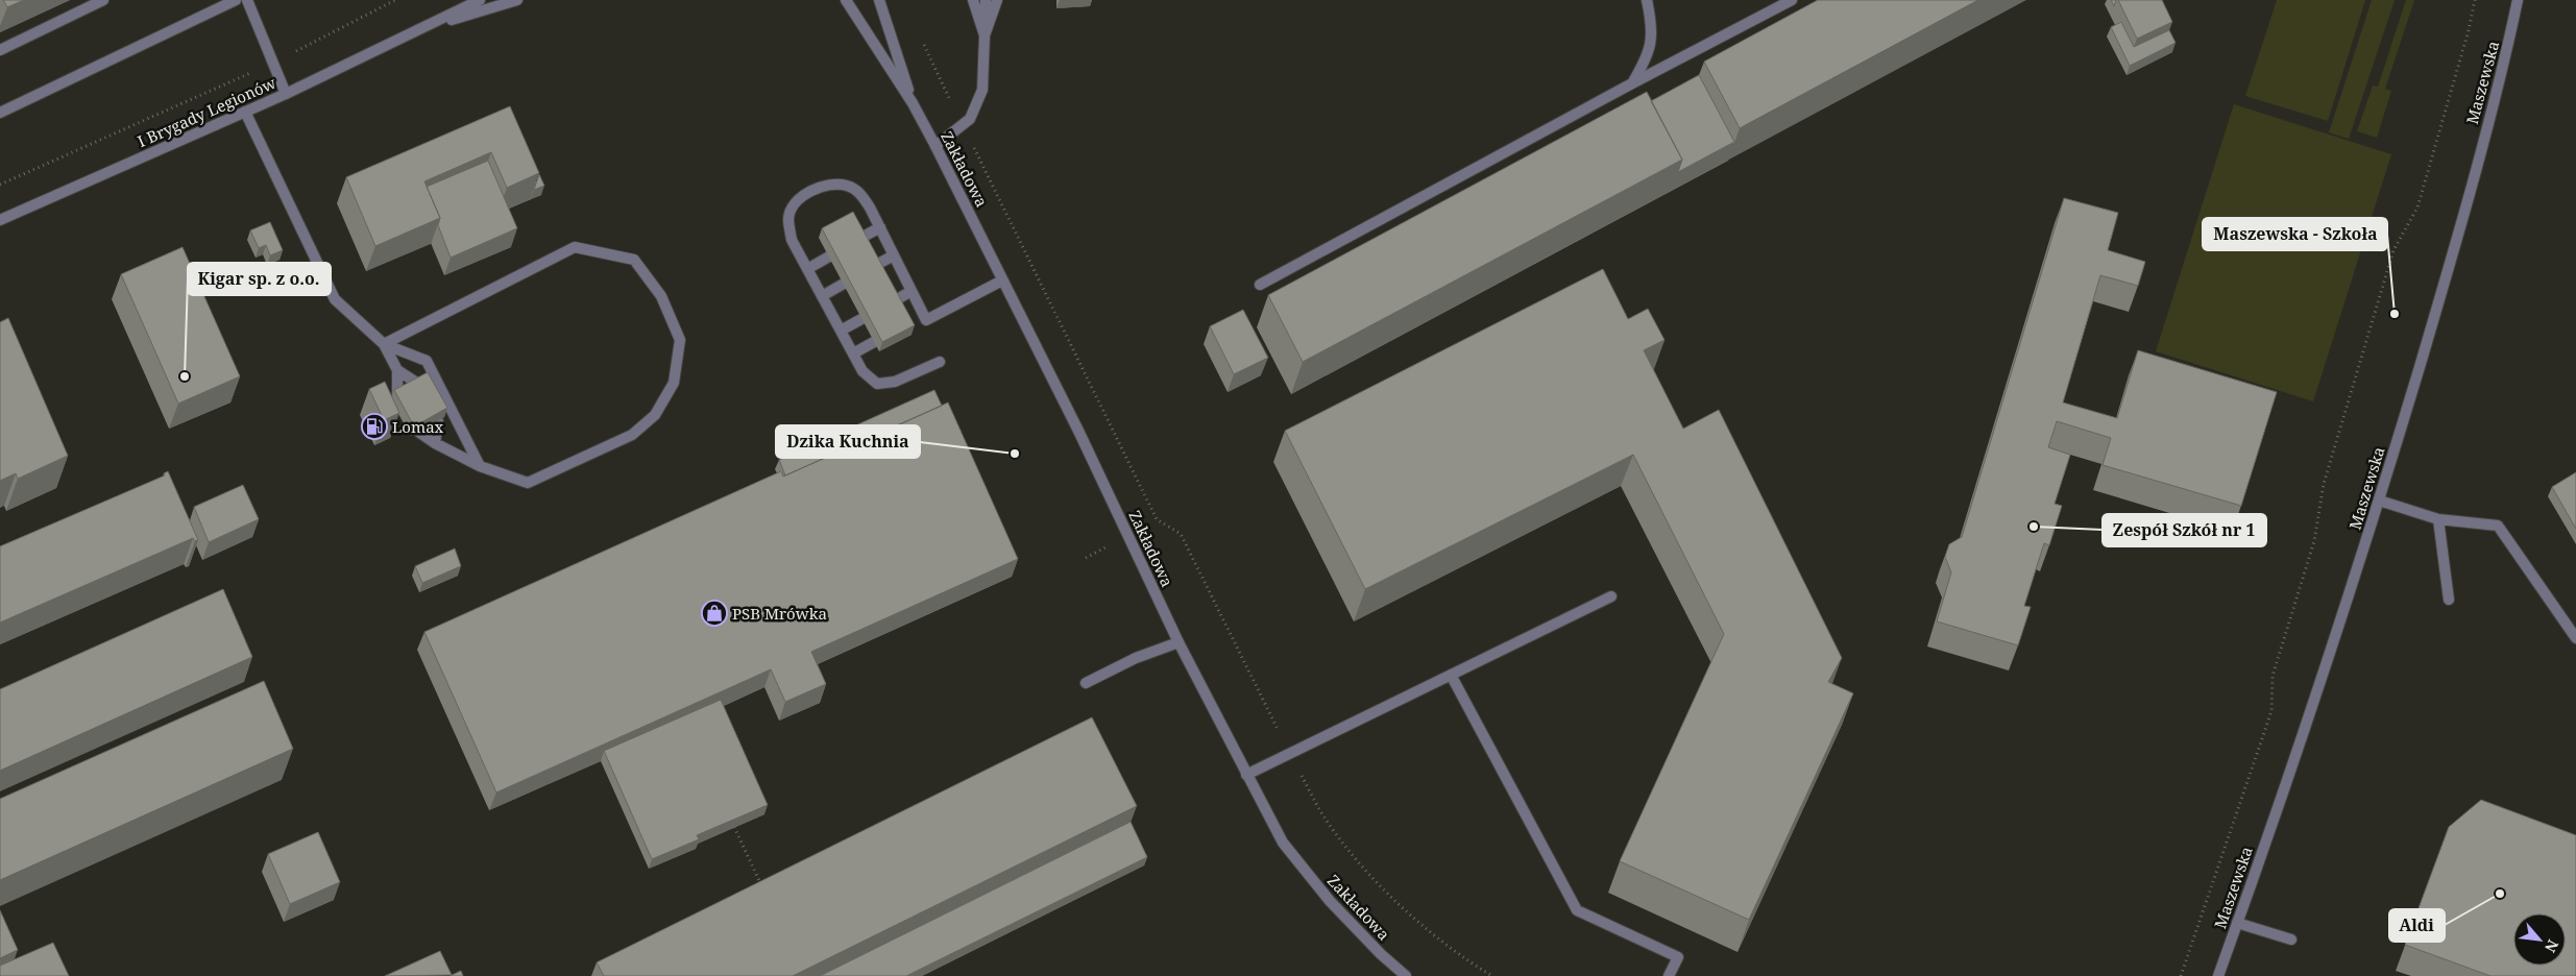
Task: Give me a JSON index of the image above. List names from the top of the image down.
{
  "streets": {
    "street": ["Maszewska", "I Brygady Legionów", "Zakładowa"]
  },
  "places": {
    "other": [
      "Maszewska - Szkoła",
      "Kigar sp. z o.o.",
      "Dzika Kuchnia",
      "Zespół Szkół nr 1",
      "Aldi"
    ],
    "fuel station": ["Lomax"],
    "shop": ["PSB Mrówka"]
  },
  "north": "bottom right"
}
